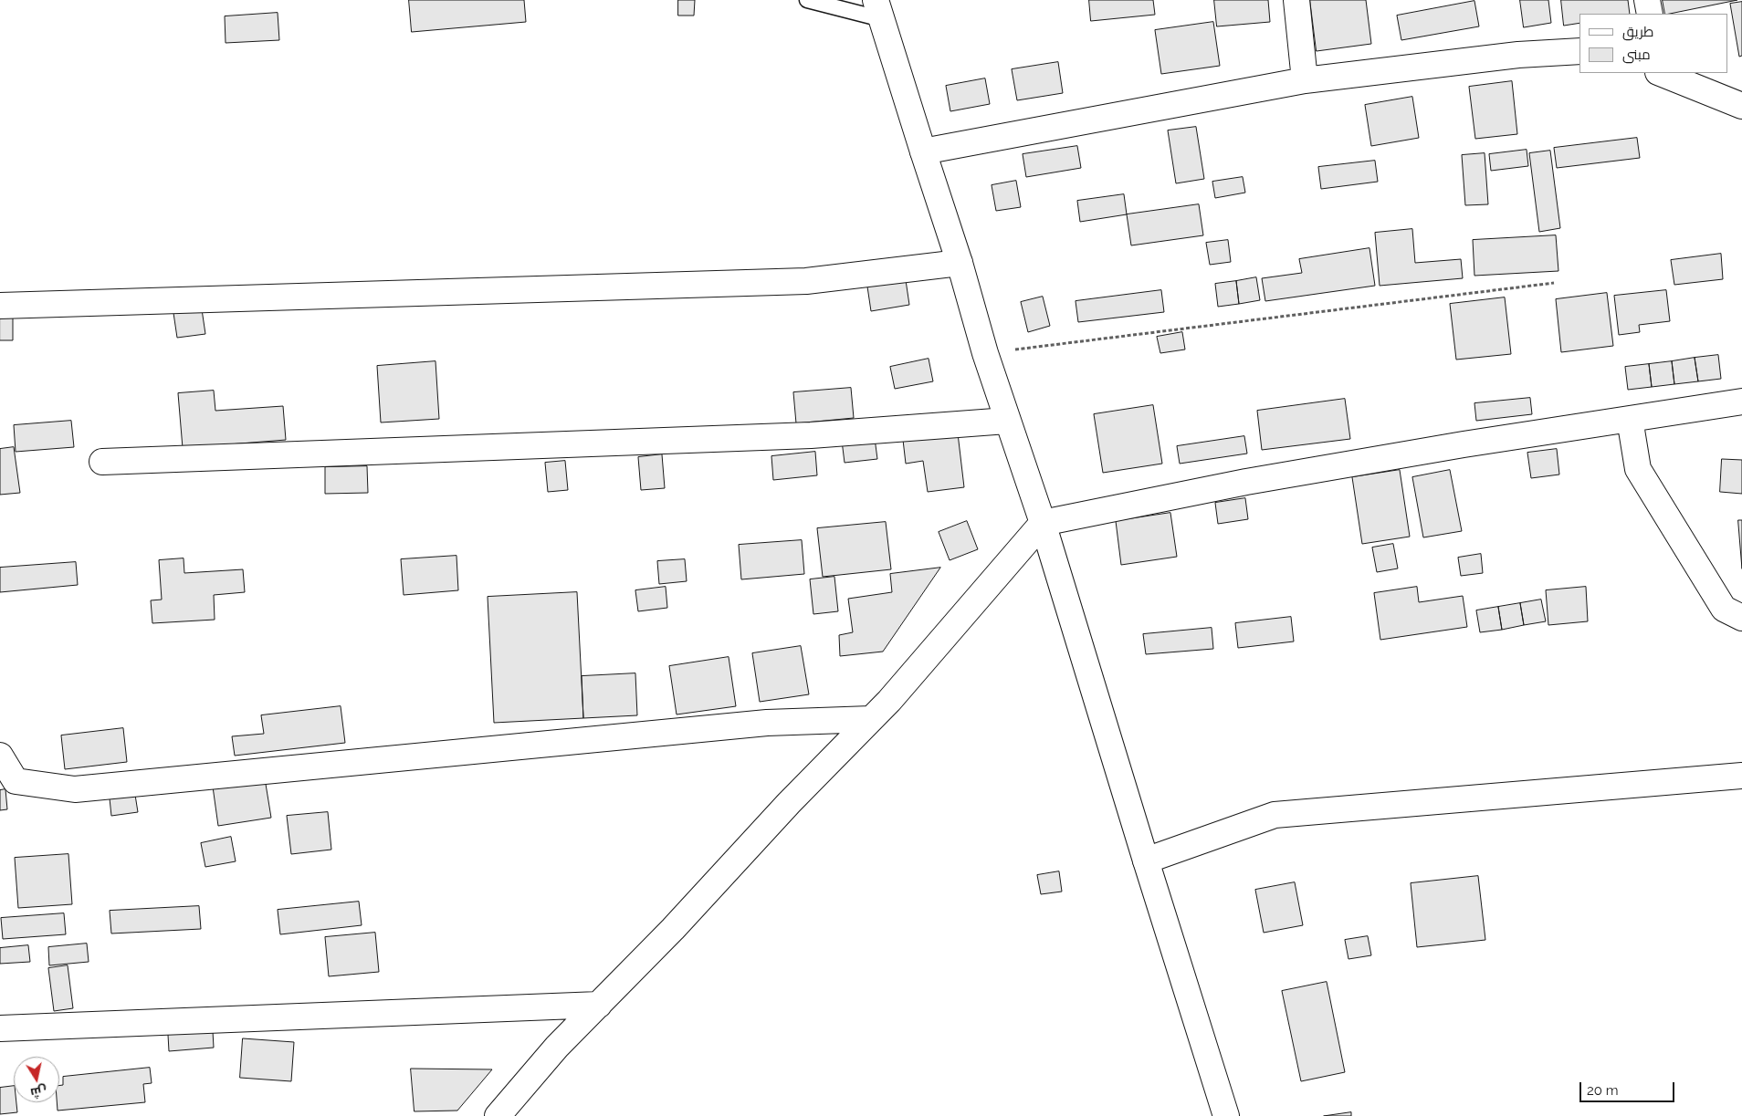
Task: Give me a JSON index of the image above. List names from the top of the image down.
{
  "legend": ["طريق", "مبنى"],
  "scale_bar": "20 m",
  "north": "bottom"
}
